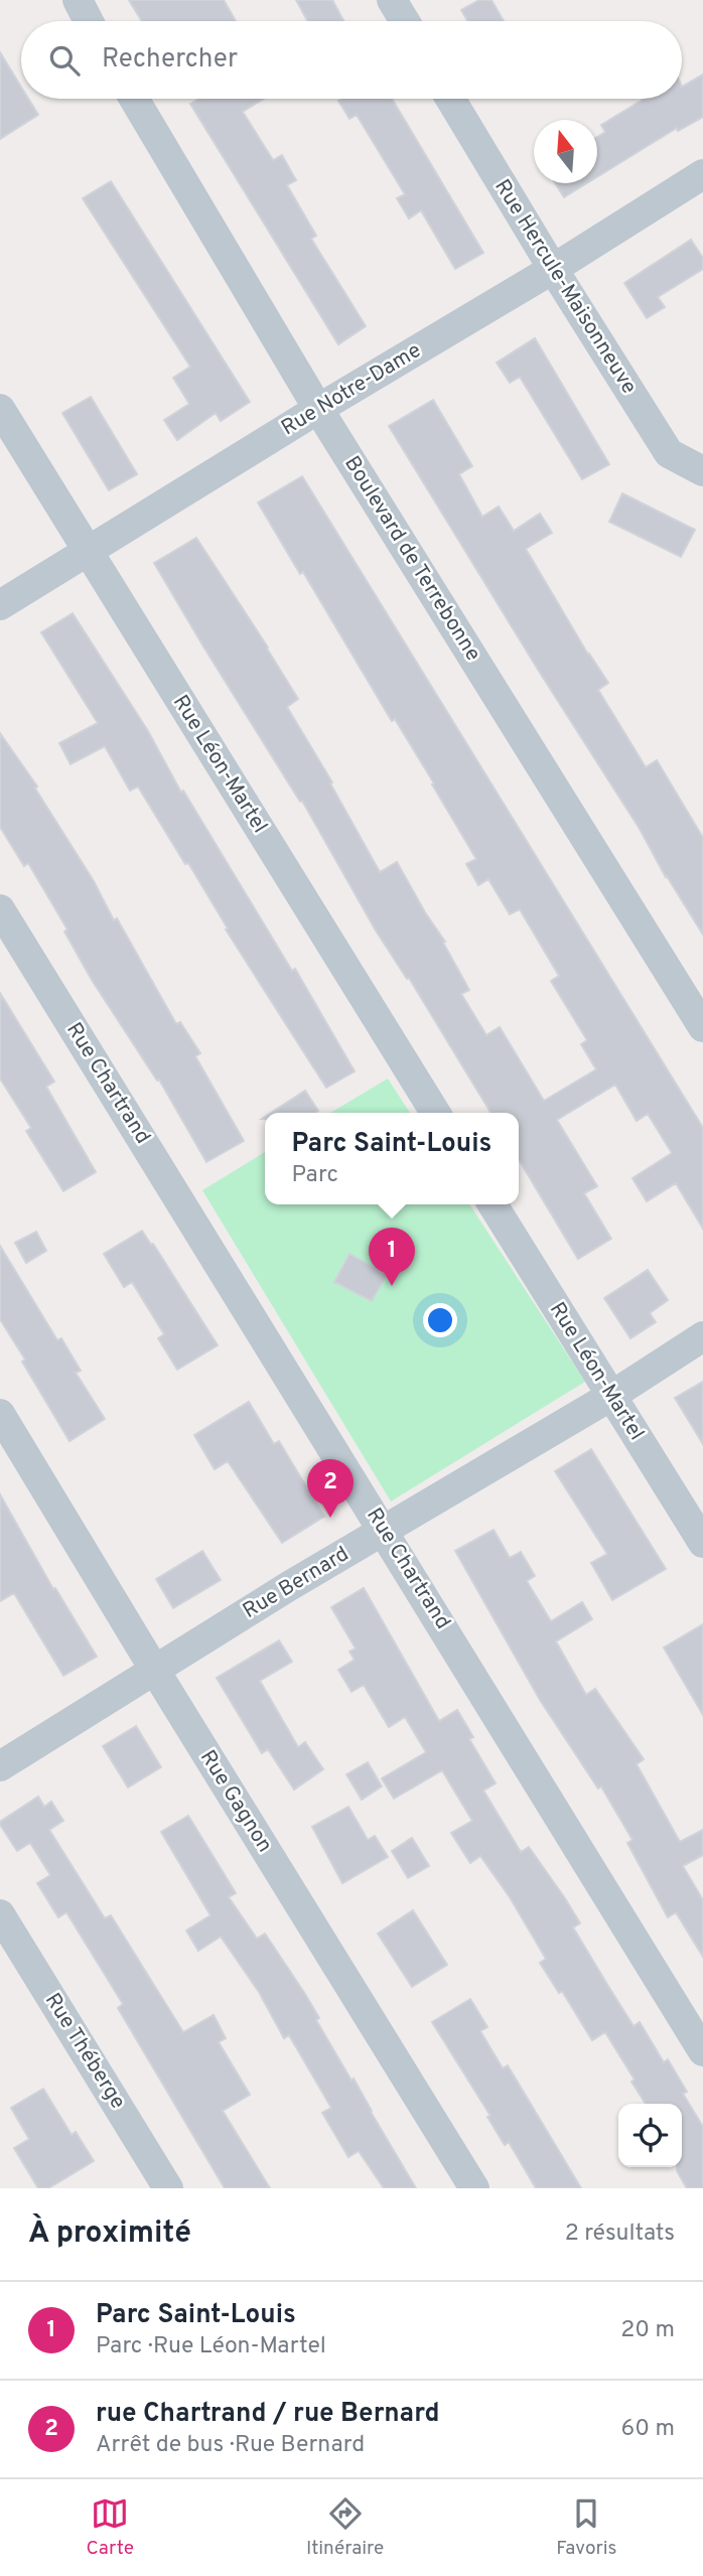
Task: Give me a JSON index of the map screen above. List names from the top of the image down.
{
  "streets": {
    "street": [
      "Rue Hercule-Maisonneuve",
      "Rue Notre-Dame",
      "Boulevard de Terrebonne",
      "Rue Léon-Martel",
      "Rue Chartrand",
      "Rue Bernard",
      "Rue Gagnon",
      "Rue Théberge"
    ]
  },
  "crossings": [
    ["Rue Hercule-Maisonneuve", "Rue Notre-Dame"],
    ["Rue Notre-Dame", "Boulevard de Terrebonne"],
    ["Rue Notre-Dame", "Rue Léon-Martel"],
    ["Rue Léon-Martel", "Rue Bernard"],
    ["Rue Chartrand", "Rue Bernard"],
    ["Rue Bernard", "Rue Gagnon"]
  ],
  "north": "top",
  "page": {
    "search": "Rechercher",
    "popup": ["Parc Saint-Louis", "Parc"],
    "pins": ["1", "2"],
    "heading": ["À proximité", "2 résultats"],
    "list": [
      {
        "mark": "1",
        "name": "Parc Saint-Louis",
        "note": "Parc · Rue Léon-Martel",
        "value": "20 m"
      },
      {
        "mark": "2",
        "name": "rue Chartrand / rue Bernard",
        "note": "Arrêt de bus · Rue Bernard",
        "value": "60 m"
      }
    ],
    "nav": ["Carte", "Itinéraire", "Favoris"]
  }
}
